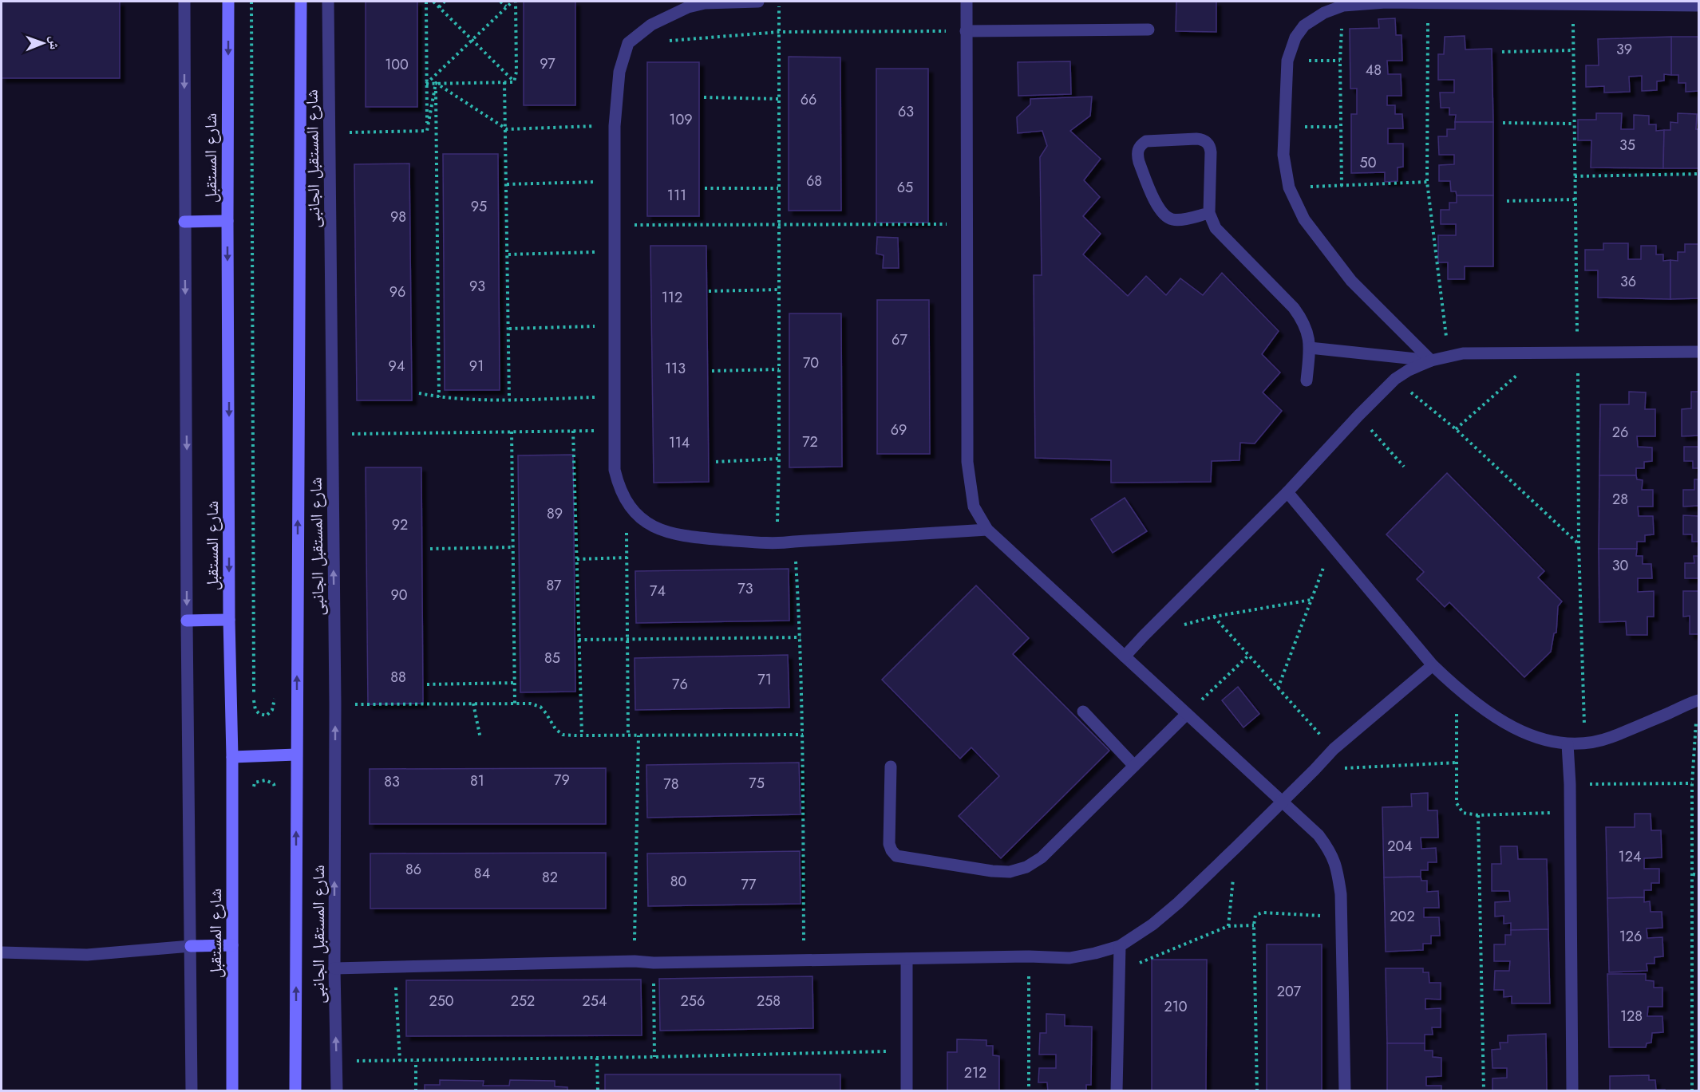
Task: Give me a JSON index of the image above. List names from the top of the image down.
{
  "streets": {
    "street": ["شارع المستقبل", "شارع المستقبل الجانبى"]
  },
  "house_numbers": [
    "39",
    "97",
    "100",
    "48",
    "66",
    "63",
    "109",
    "35",
    "50",
    "68",
    "65",
    "111",
    "95",
    "98",
    "36",
    "93",
    "96",
    "112",
    "67",
    "70",
    "94",
    "91",
    "113",
    "69",
    "26",
    "72",
    "114",
    "28",
    "89",
    "92",
    "30",
    "87",
    "73",
    "74",
    "90",
    "85",
    "88",
    "71",
    "76",
    "79",
    "81",
    "83",
    "75",
    "78",
    "204",
    "124",
    "86",
    "84",
    "82",
    "80",
    "77",
    "202",
    "126",
    "207",
    "250",
    "252",
    "254",
    "256",
    "258",
    "210",
    "128",
    "212"
  ],
  "north": "right"
}
